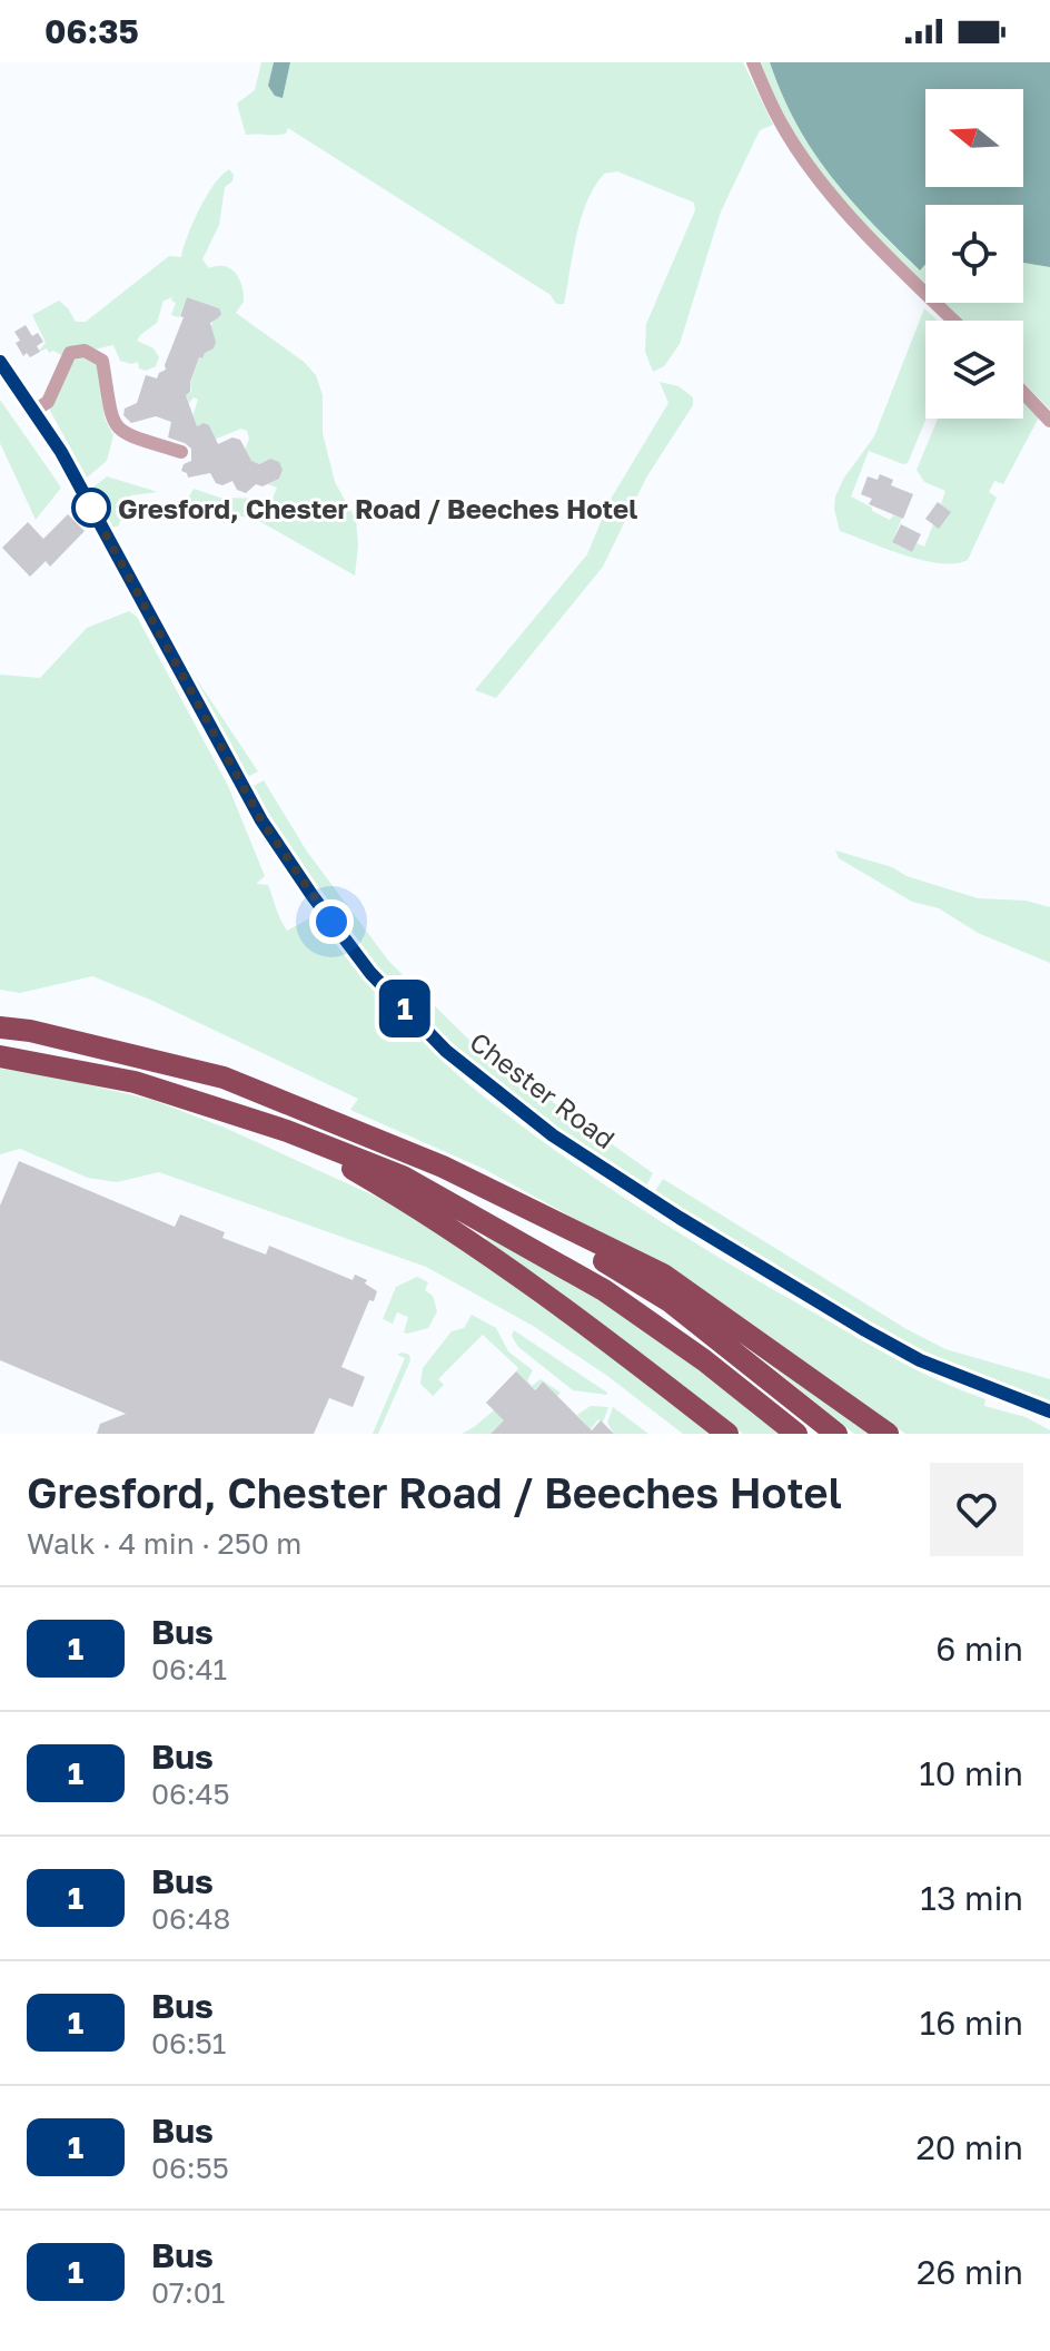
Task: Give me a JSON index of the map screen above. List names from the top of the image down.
{
  "streets": {
    "main road": ["Chester Road"]
  },
  "places": ["Gresford, Chester Road / Beeches Hotel"],
  "lines": ["bus line 1"],
  "north": "left",
  "page": {
    "status": "06:35",
    "on_map": "1",
    "heading": ["Gresford, Chester Road / Beeches Hotel", "Walk · 4 min · 250 m"],
    "list": [
      {
        "mark": "1",
        "name": "Bus",
        "note": "06:41",
        "value": "6 min"
      },
      {
        "mark": "1",
        "name": "Bus",
        "note": "06:45",
        "value": "10 min"
      },
      {
        "mark": "1",
        "name": "Bus",
        "note": "06:48",
        "value": "13 min"
      },
      {
        "mark": "1",
        "name": "Bus",
        "note": "06:51",
        "value": "16 min"
      },
      {
        "mark": "1",
        "name": "Bus",
        "note": "06:55",
        "value": "20 min"
      },
      {
        "mark": "1",
        "name": "Bus",
        "note": "07:01",
        "value": "26 min"
      }
    ]
  }
}
